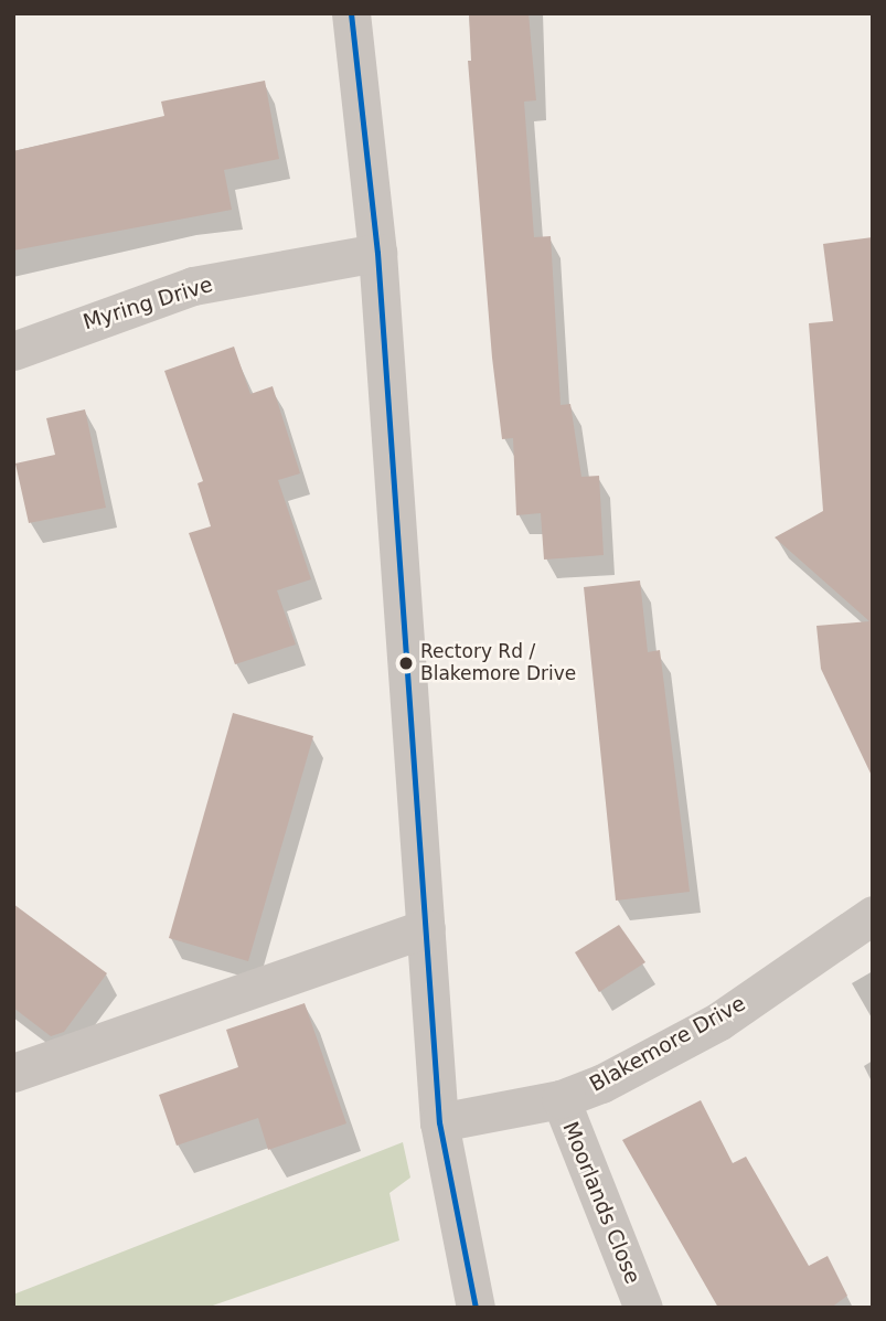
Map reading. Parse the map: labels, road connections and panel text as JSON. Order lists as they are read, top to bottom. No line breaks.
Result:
{"streets":{"street":["Myring Drive","Blakemore Drive","Moorlands Close"]},"crossings":[["Blakemore Drive","Moorlands Close"]],"places":["Rectory Rd / Blakemore Drive"]}
